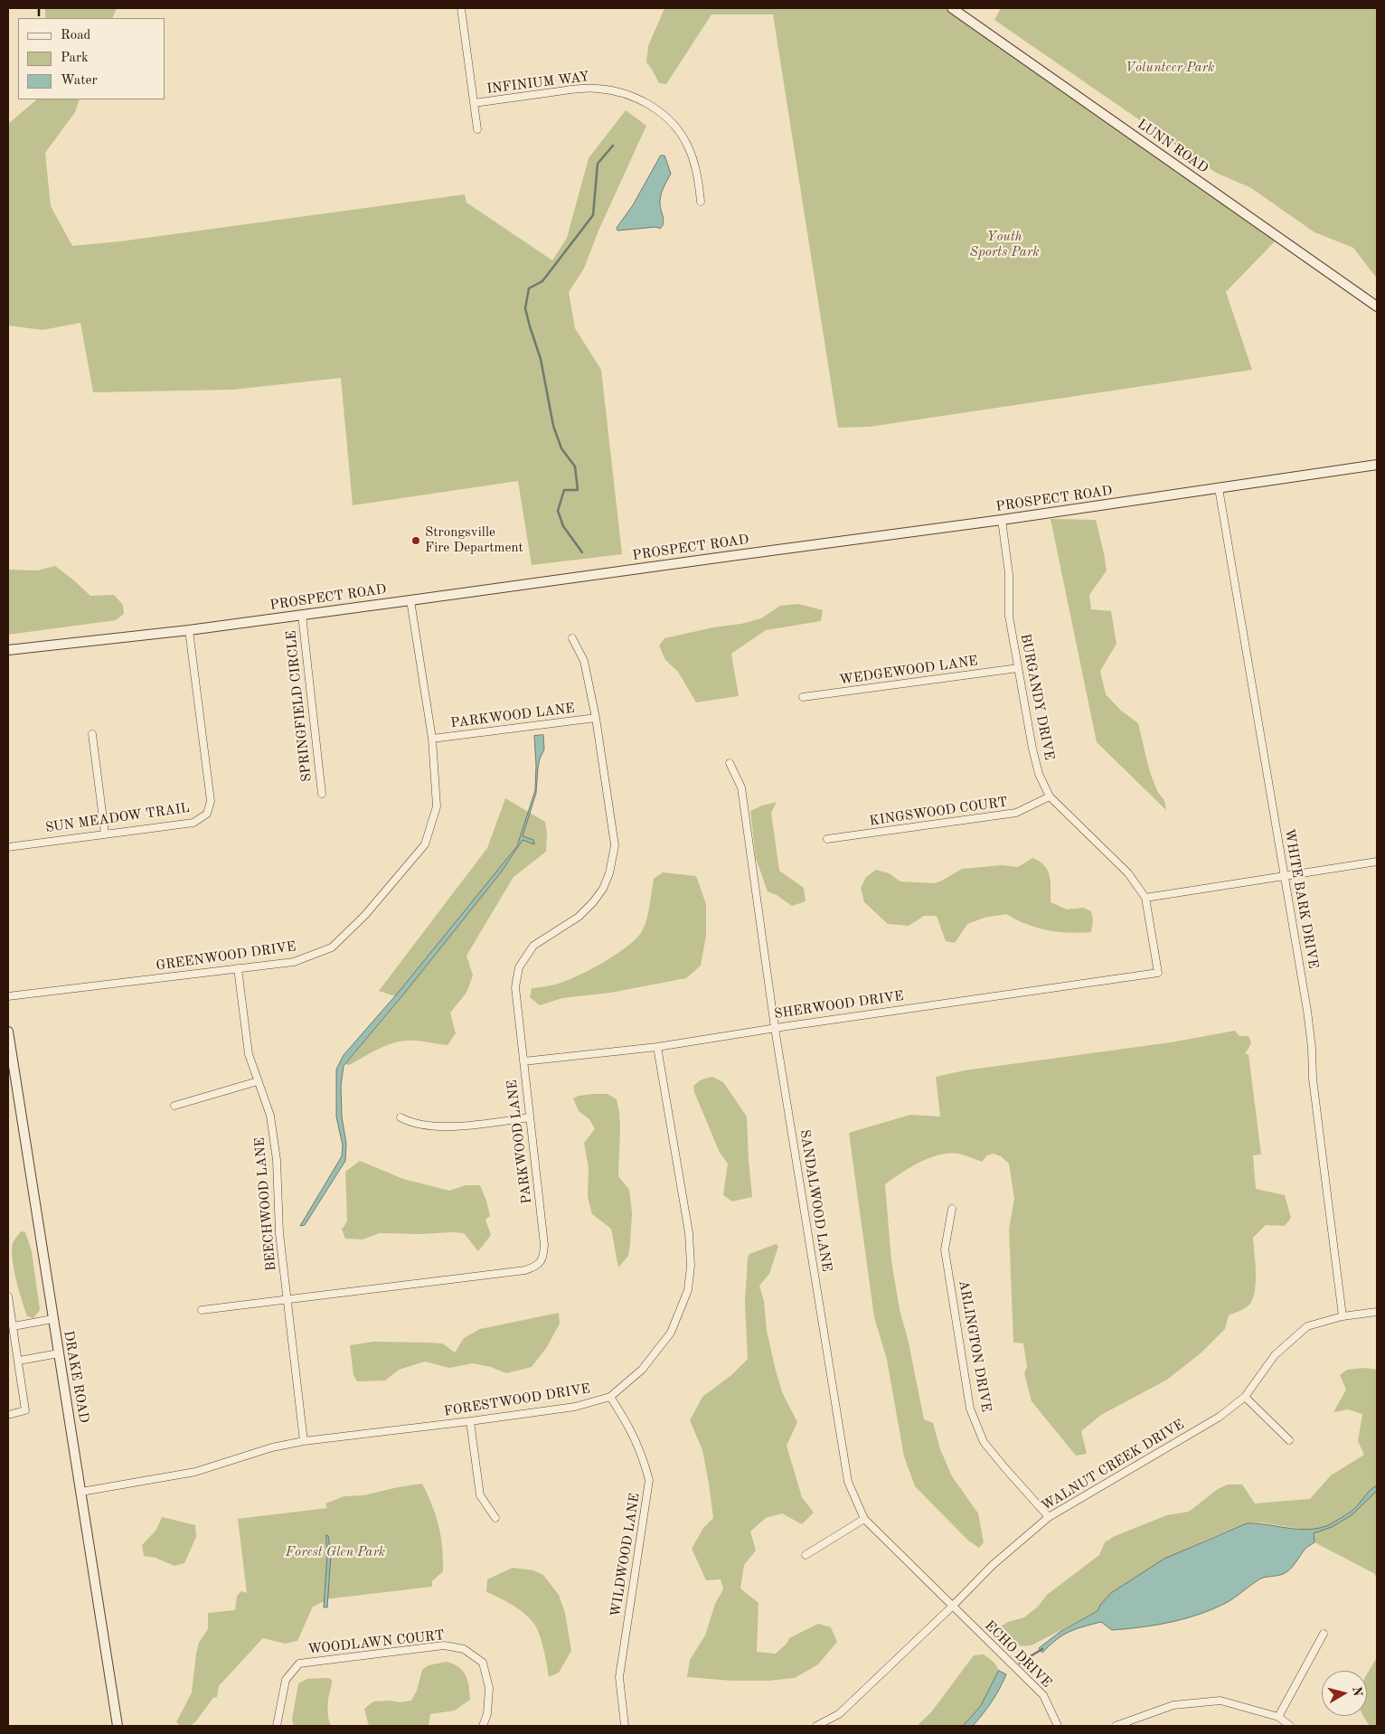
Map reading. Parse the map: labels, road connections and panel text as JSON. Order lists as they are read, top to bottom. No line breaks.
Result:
{"streets":{"street":["INFINIUM WAY","LUNN ROAD","PROSPECT ROAD","WEDGEWOOD LANE","BURGANDY DRIVE","SPRINGFIELD CIRCLE","PARKWOOD LANE","KINGSWOOD COURT","SUN MEADOW TRAIL","WHITE BARK DRIVE","GREENWOOD DRIVE","SHERWOOD DRIVE","SANDALWOOD LANE","BEECHWOOD LANE","ARLINGTON DRIVE","DRAKE ROAD","FORESTWOOD DRIVE","WALNUT CREEK DRIVE","WILDWOOD LANE","WOODLAWN COURT","ECHO DRIVE"]},"crossings":[["PROSPECT ROAD","BURGANDY DRIVE"],["PROSPECT ROAD","SPRINGFIELD CIRCLE"],["PROSPECT ROAD","SUN MEADOW TRAIL"],["PROSPECT ROAD","WHITE BARK DRIVE"],["PROSPECT ROAD","GREENWOOD DRIVE"],["WEDGEWOOD LANE","BURGANDY DRIVE"],["BURGANDY DRIVE","KINGSWOOD COURT"],["BURGANDY DRIVE","SHERWOOD DRIVE"],["PARKWOOD LANE","GREENWOOD DRIVE"],["PARKWOOD LANE","SHERWOOD DRIVE"],["PARKWOOD LANE","BEECHWOOD LANE"],["WHITE BARK DRIVE","WALNUT CREEK DRIVE"],["GREENWOOD DRIVE","BEECHWOOD LANE"],["SHERWOOD DRIVE","SANDALWOOD LANE"],["SHERWOOD DRIVE","FORESTWOOD DRIVE"],["SANDALWOOD LANE","WALNUT CREEK DRIVE"],["SANDALWOOD LANE","ECHO DRIVE"],["BEECHWOOD LANE","FORESTWOOD DRIVE"],["ARLINGTON DRIVE","WALNUT CREEK DRIVE"],["DRAKE ROAD","FORESTWOOD DRIVE"],["FORESTWOOD DRIVE","WILDWOOD LANE"],["WALNUT CREEK DRIVE","ECHO DRIVE"]],"parks":["Volunteer Park","Youth Sports Park","Forest Glen Park"],"places":["Strongsville Fire Department"],"legend":["Road","Park","Water"],"north":"right"}
